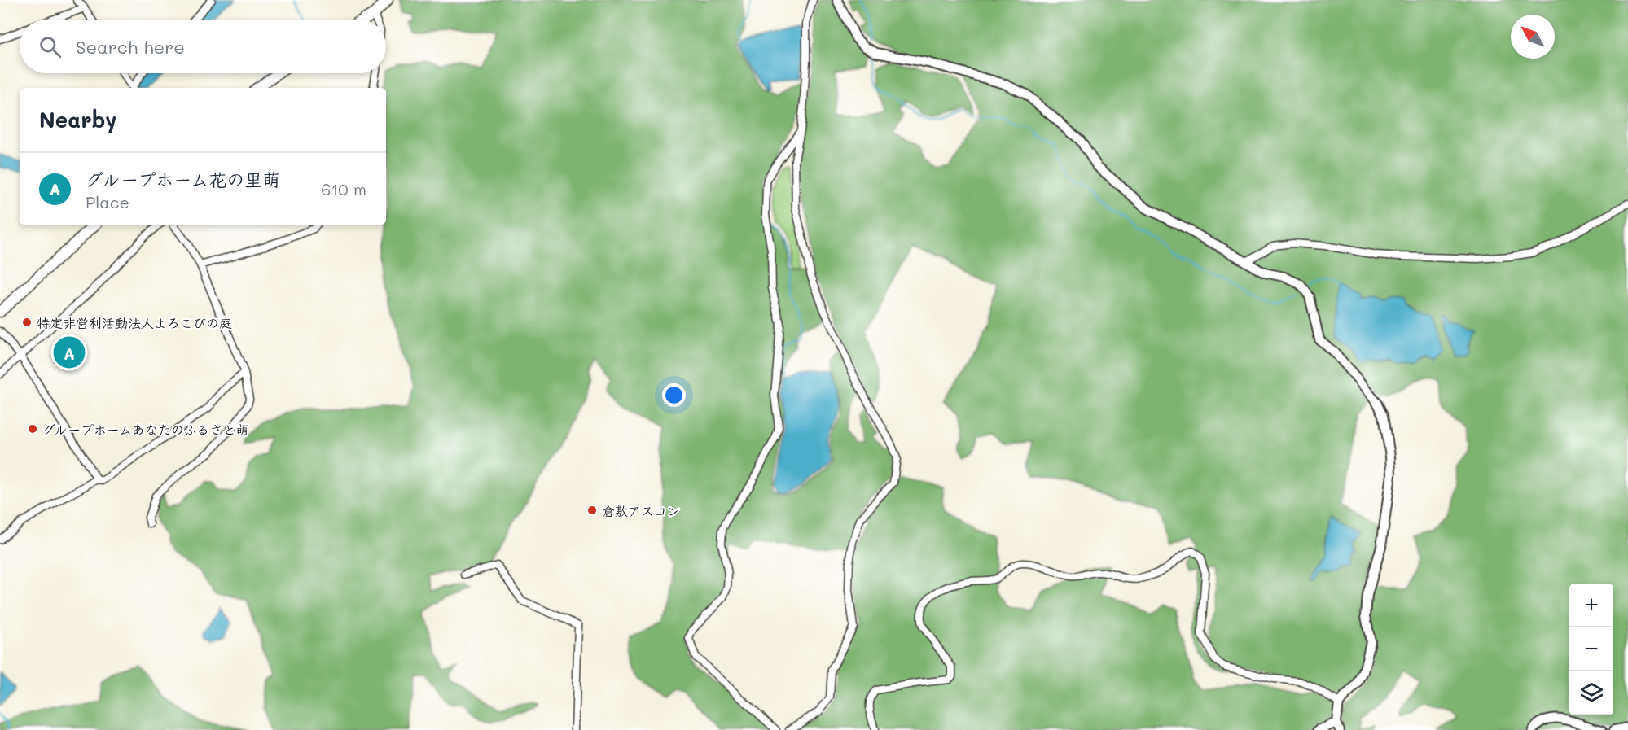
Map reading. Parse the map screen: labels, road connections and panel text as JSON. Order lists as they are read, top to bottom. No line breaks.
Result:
{"places":["特定非営利活動法人よろこびの庭","グループホームあなたのふるさと萌","倉敷アスコン"],"north":"top left","page":{"search":"Search here","heading":"Nearby","list":[{"mark":"A","name":"グループホーム花の里萌","note":"Place","value":"610 m"}],"pins":"A","map_buttons":["+","−"]}}
